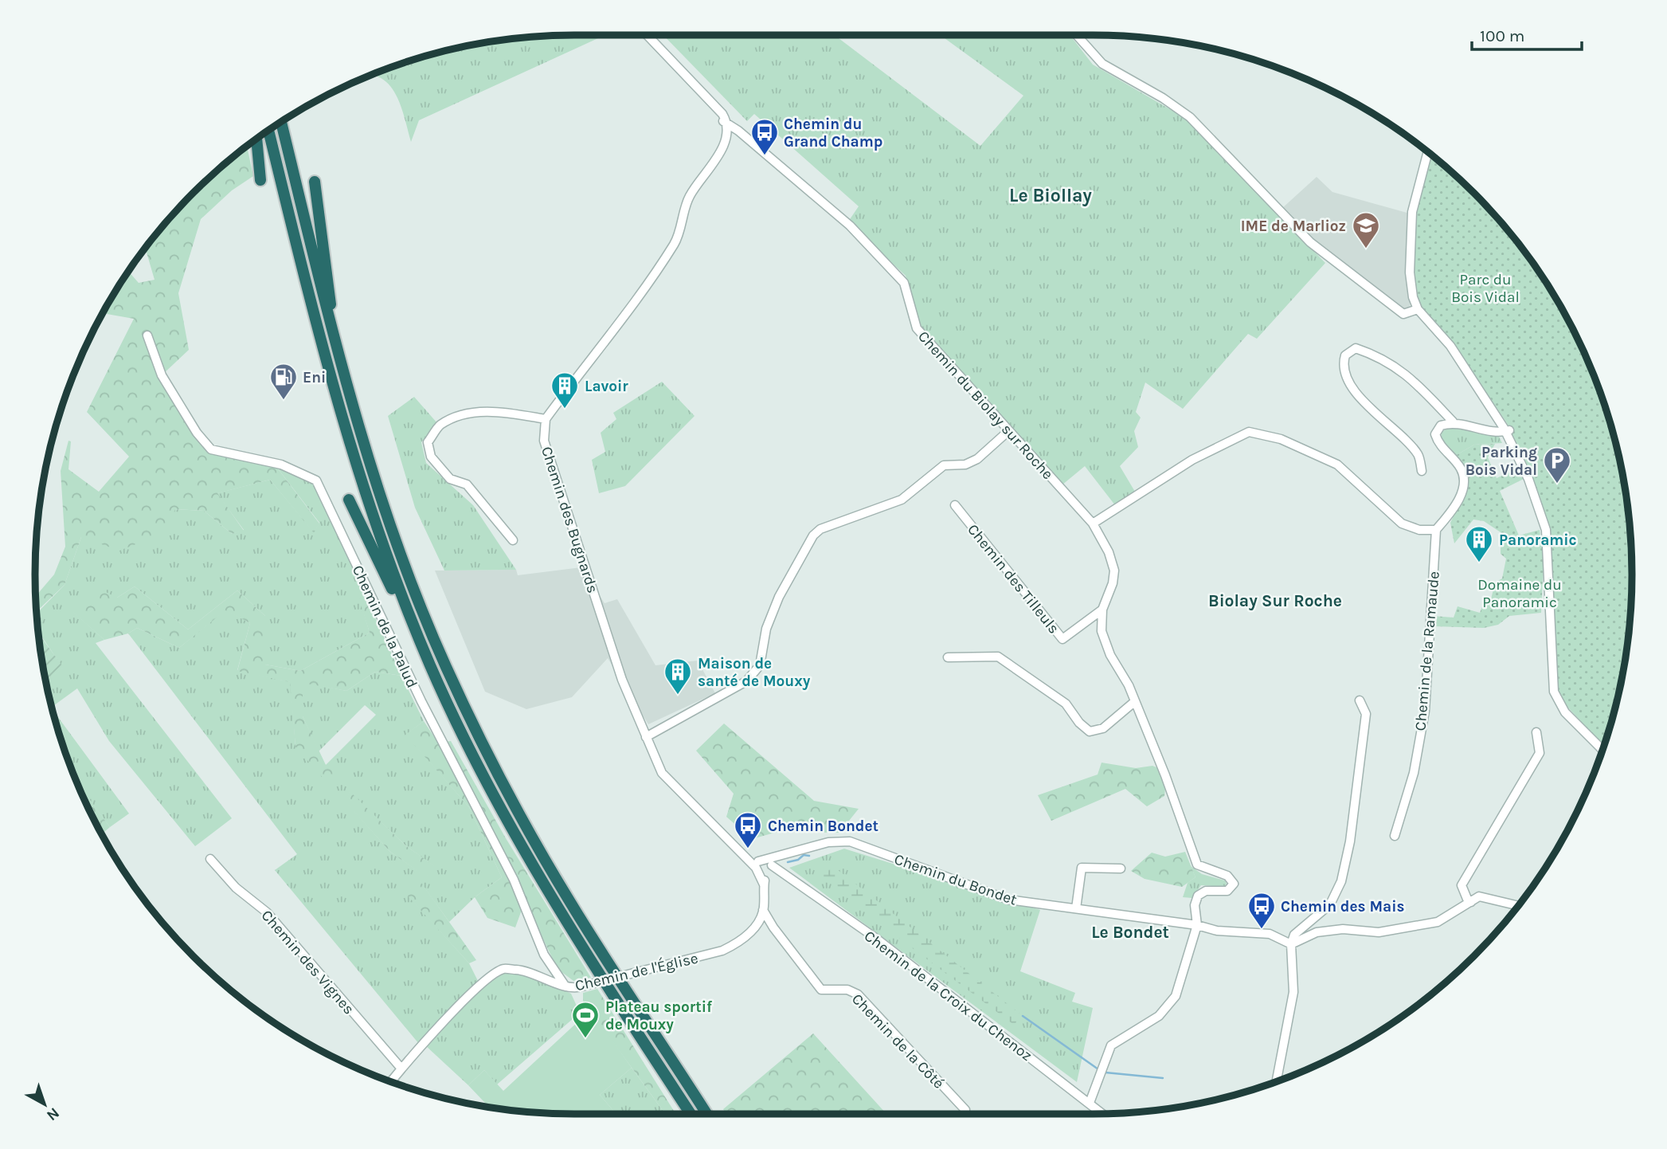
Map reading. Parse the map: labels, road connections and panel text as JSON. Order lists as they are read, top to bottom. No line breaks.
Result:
{"streets":{"street":["Chemin du Biolay sur Roche","Chemin des Bugnards","Chemin des Tilleuls","Chemin de la Palud","Chemin de la Ramaude","Chemin du Bondet","Chemin des Vignes","Chemin de l'Église","Chemin de la Croix du Chenoz","Chemin de la Côté"]},"crossings":[["Chemin du Biolay sur Roche","Chemin des Tilleuls"],["Chemin des Bugnards","Chemin du Bondet"],["Chemin des Bugnards","Chemin de l'Église"],["Chemin des Bugnards","Chemin de la Croix du Chenoz"],["Chemin de la Palud","Chemin de l'Église"],["Chemin du Bondet","Chemin de l'Église"],["Chemin du Bondet","Chemin de la Croix du Chenoz"],["Chemin des Vignes","Chemin de l'Église"],["Chemin de l'Église","Chemin de la Croix du Chenoz"],["Chemin de l'Église","Chemin de la Côté"]],"districts":["Le Biollay","Biolay Sur Roche","Le Bondet"],"parks":["Parc du Bois Vidal","Domaine du Panoramic"],"places":{"bus stop":["Chemin du Grand Champ","Chemin Bondet","Chemin des Mais"],"school or university":["IME de Marlioz"],"fuel station":["Eni"],"building":["Lavoir","Panoramic","Maison de santé de Mouxy"],"parking":["Parking Bois Vidal"],"sports":["Plateau sportif de Mouxy"]},"scale_bar":"100 m","north":"bottom right"}
